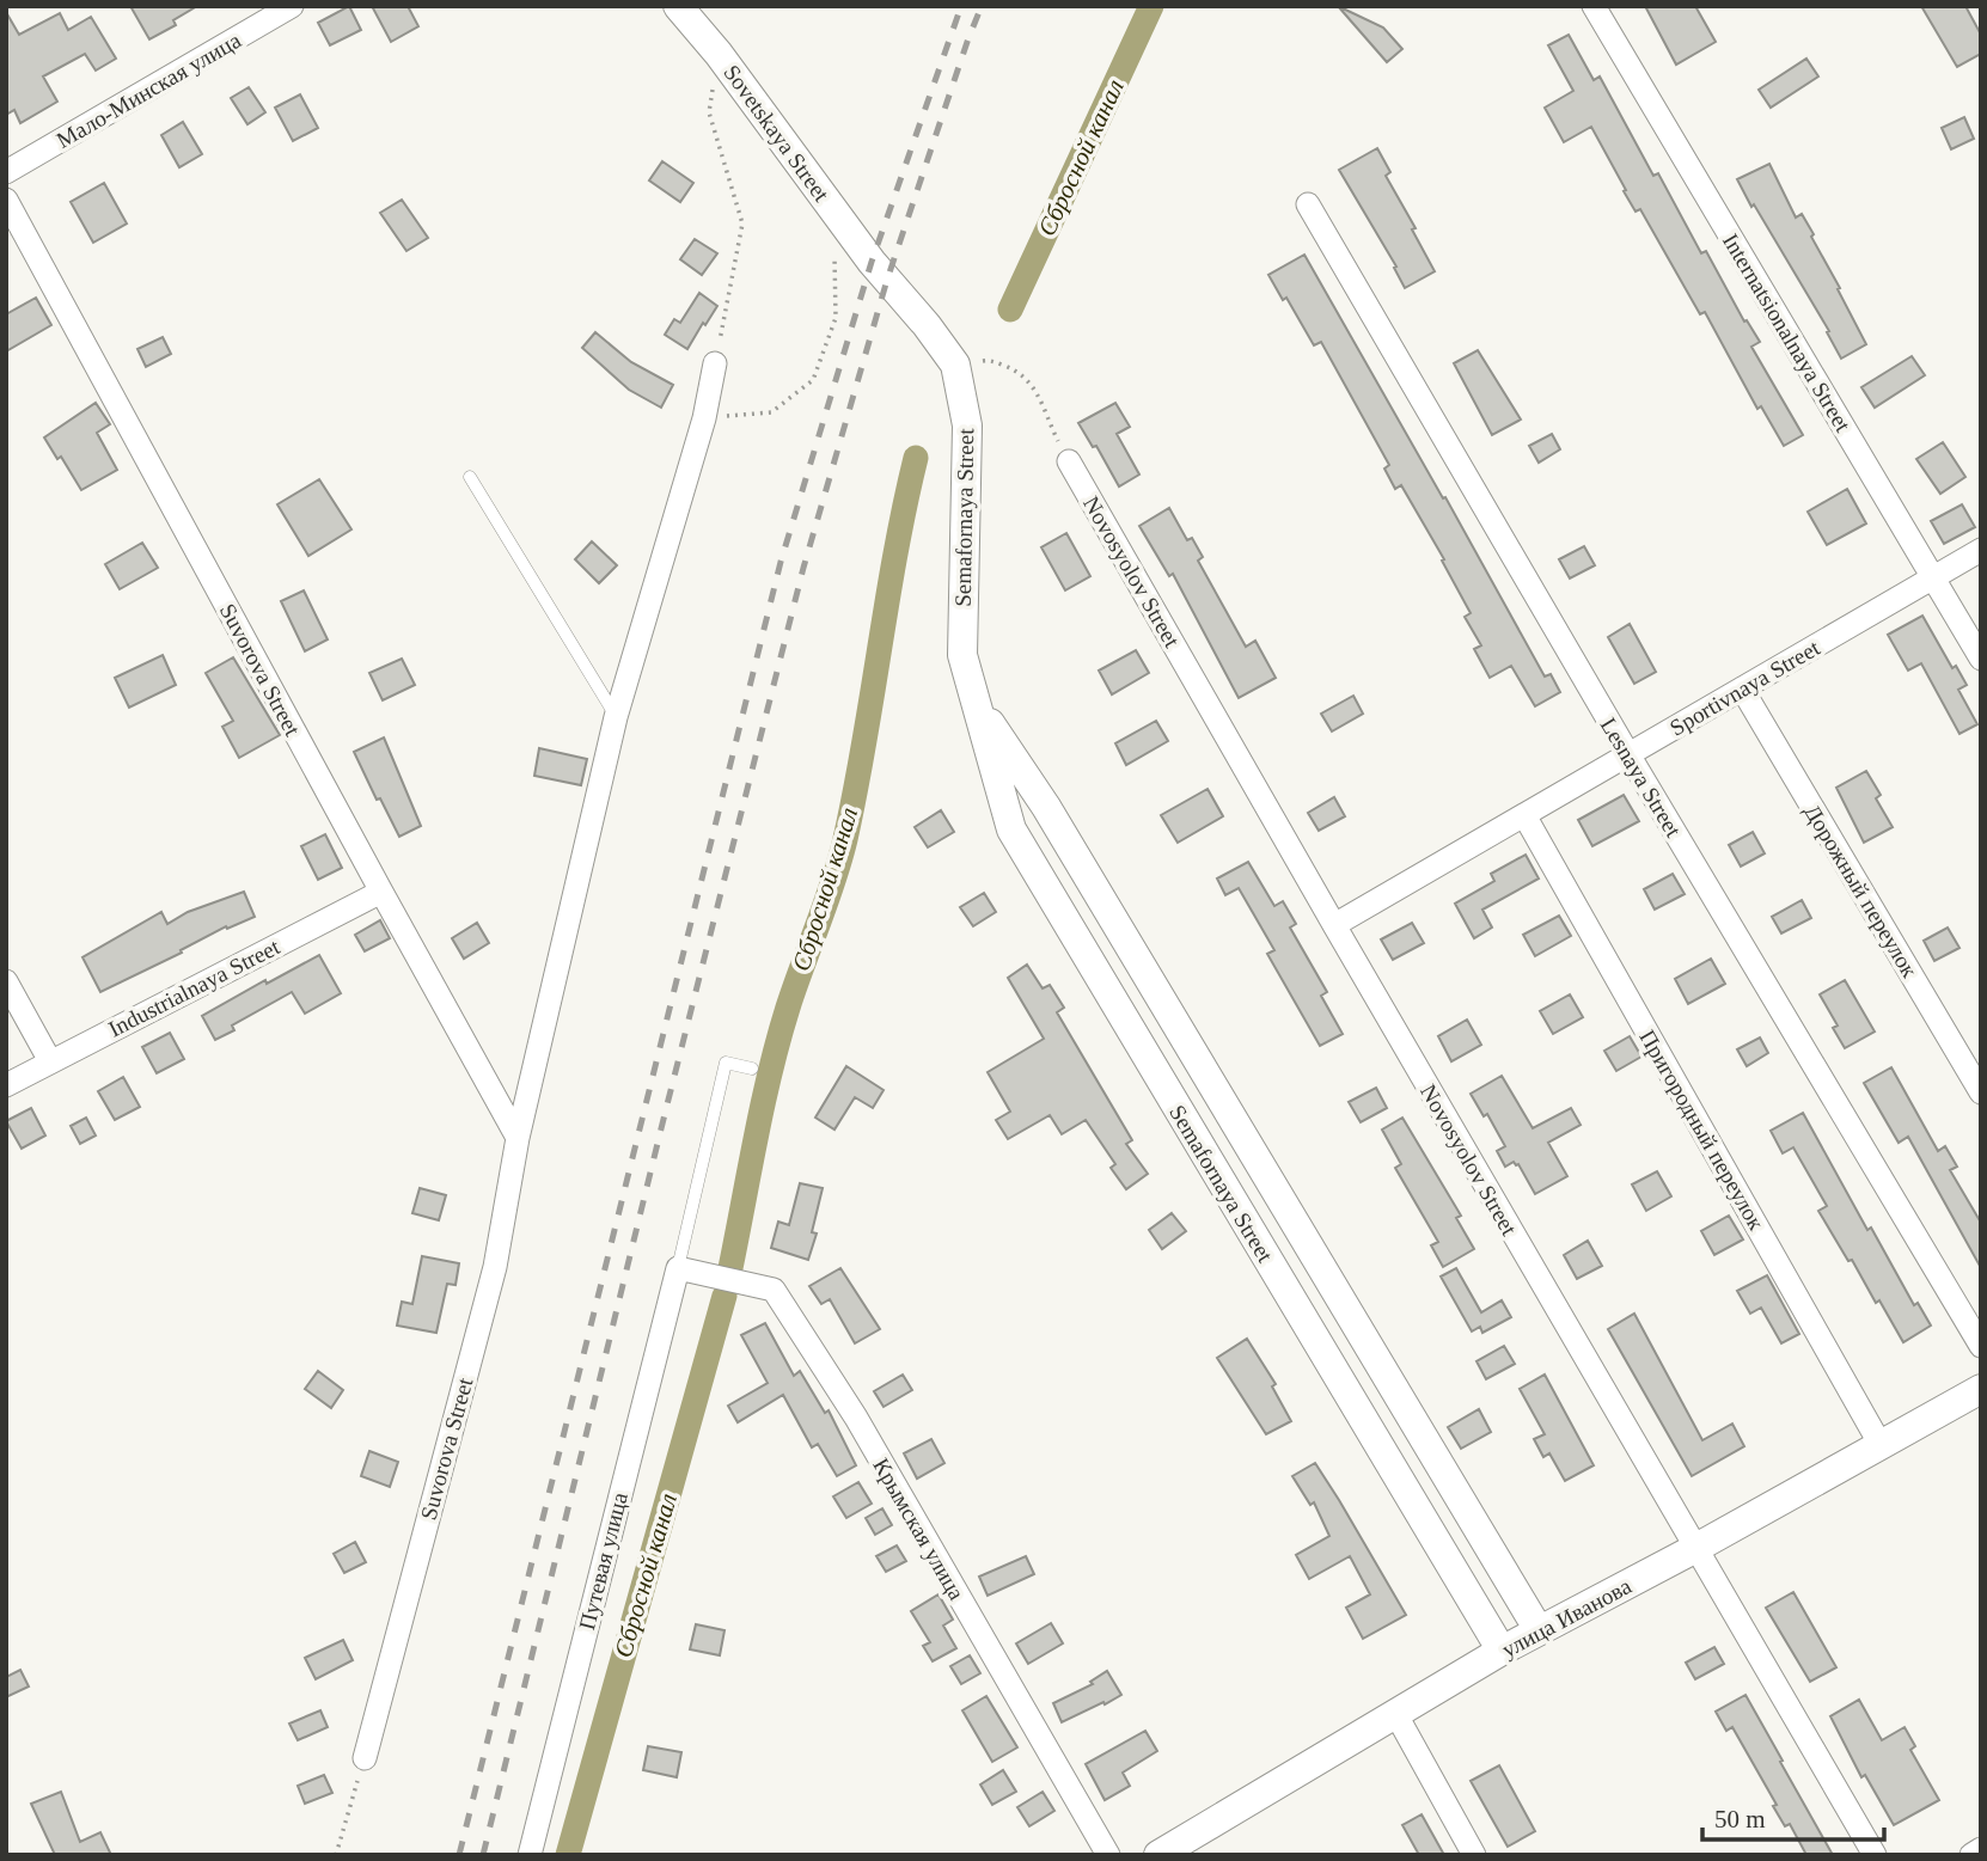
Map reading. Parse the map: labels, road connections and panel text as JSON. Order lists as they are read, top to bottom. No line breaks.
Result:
{"streets":{"street":["Мало-Минская улица","Sovetskaya Street","Internatsionalnaya Street","Semafornaya Street","Novosyolov Street","Suvorova Street","Sportivnaya Street","Lesnaya Street","Дорожный переулок","Industrialnaya Street","Пригородный переулок","Крымская улица","Путевая улица","улица Иванова"]},"crossings":[["Sovetskaya Street","Semafornaya Street"],["Internatsionalnaya Street","Sportivnaya Street"],["Semafornaya Street","улица Иванова"],["Novosyolov Street","Sportivnaya Street"],["Novosyolov Street","улица Иванова"],["Suvorova Street","Industrialnaya Street"],["Sportivnaya Street","Lesnaya Street"],["Sportivnaya Street","Дорожный переулок"],["Sportivnaya Street","Пригородный переулок"],["Пригородный переулок","улица Иванова"],["Крымская улица","Путевая улица"]],"water":["Сбросной канал"],"scale_bar":"50 m"}
